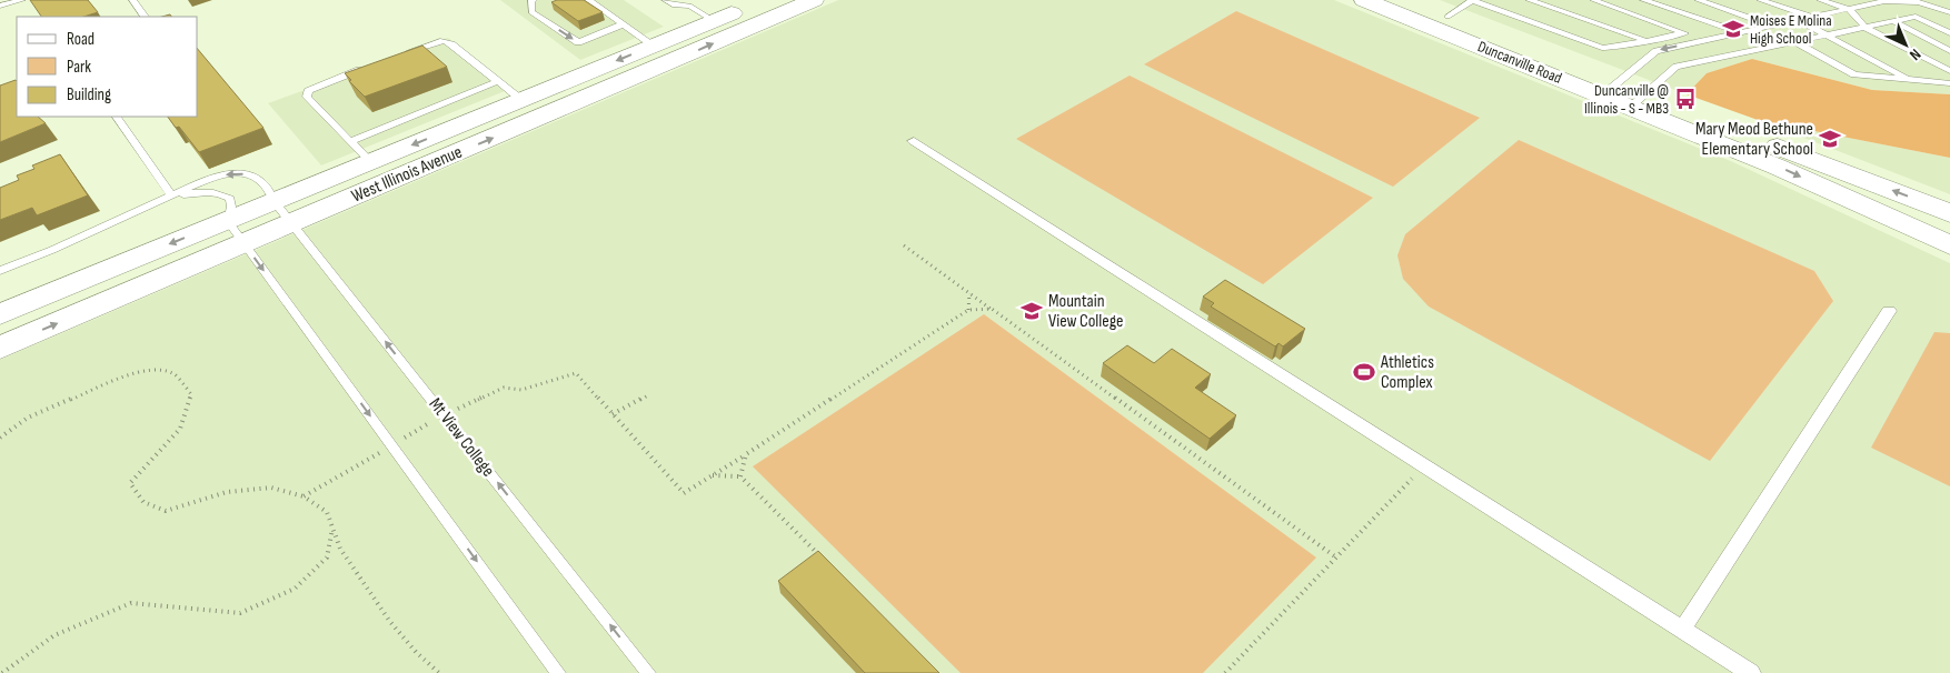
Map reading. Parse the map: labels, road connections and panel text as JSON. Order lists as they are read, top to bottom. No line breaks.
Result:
{"streets":{"main road":["Duncanville Road","West Illinois Avenue"],"lane":["Mt View College"]},"crossings":[["West Illinois Avenue","Mt View College"]],"places":{"school or university":["Moises E Molina High School","Mary Meod Bethune Elementary School","Mountain View College"],"bus stop":["Duncanville @ Illinois - S - MB3"],"sports":["Athletics Complex"]},"legend":["Road","Park","Building"],"north":"bottom right"}
